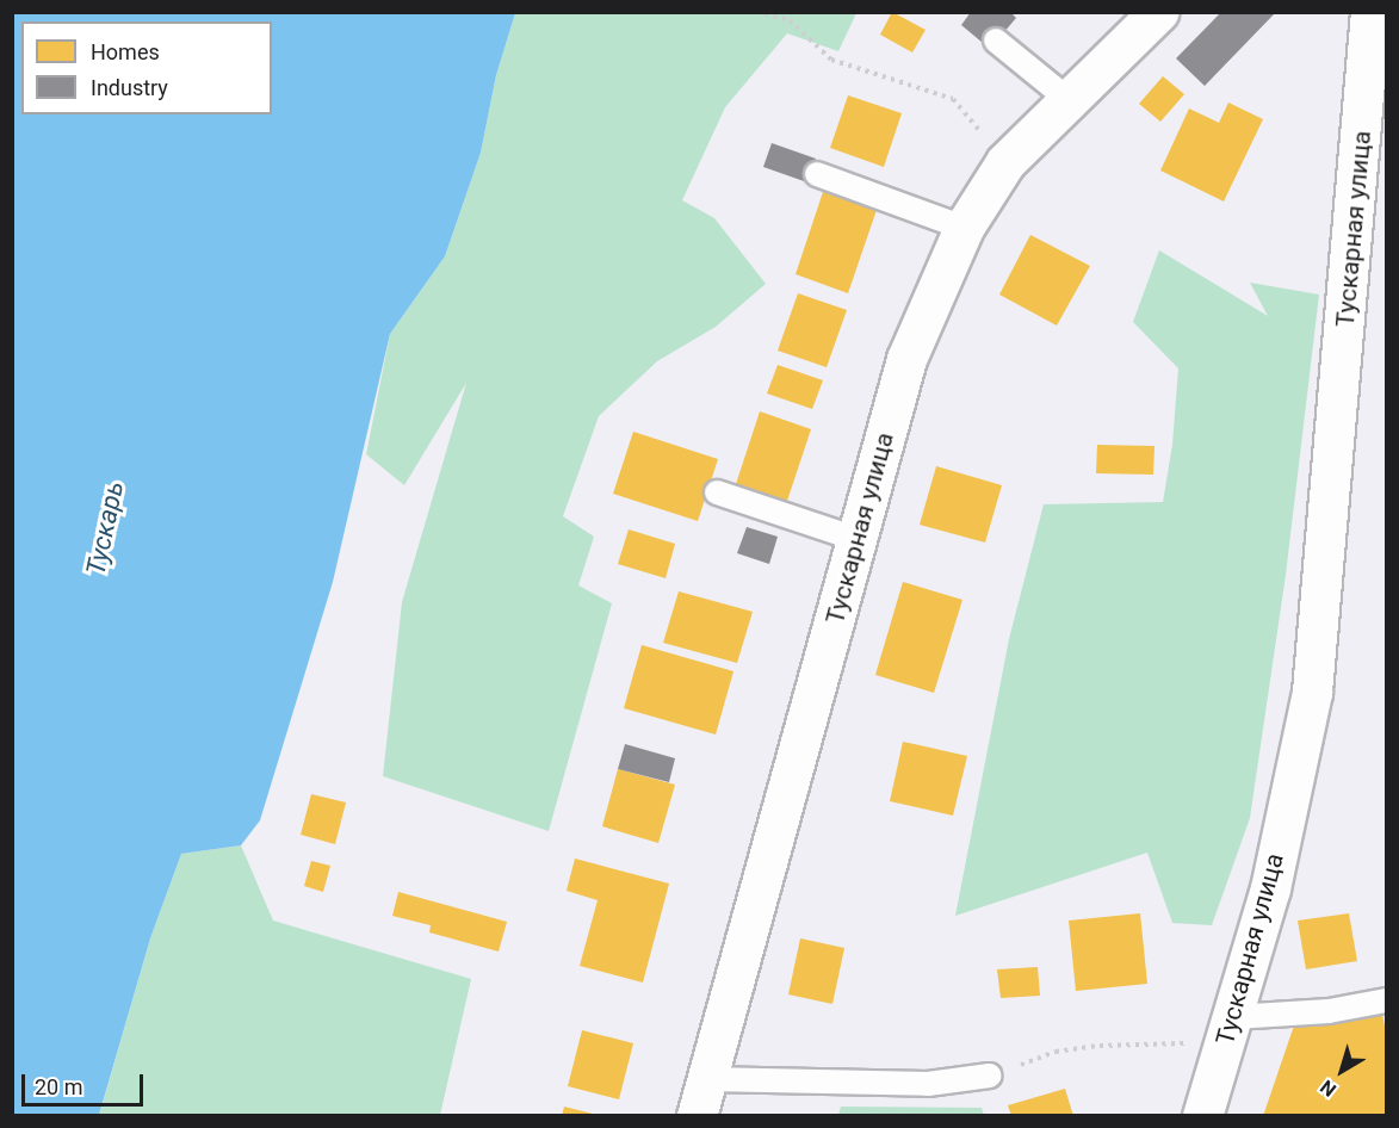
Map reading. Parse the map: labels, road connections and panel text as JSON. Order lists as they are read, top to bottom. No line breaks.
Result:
{"streets":{"street":["Тускарная улица"]},"water":["Тускарь"],"legend":["Homes","Industry"],"scale_bar":"20 m","north":"bottom left"}
